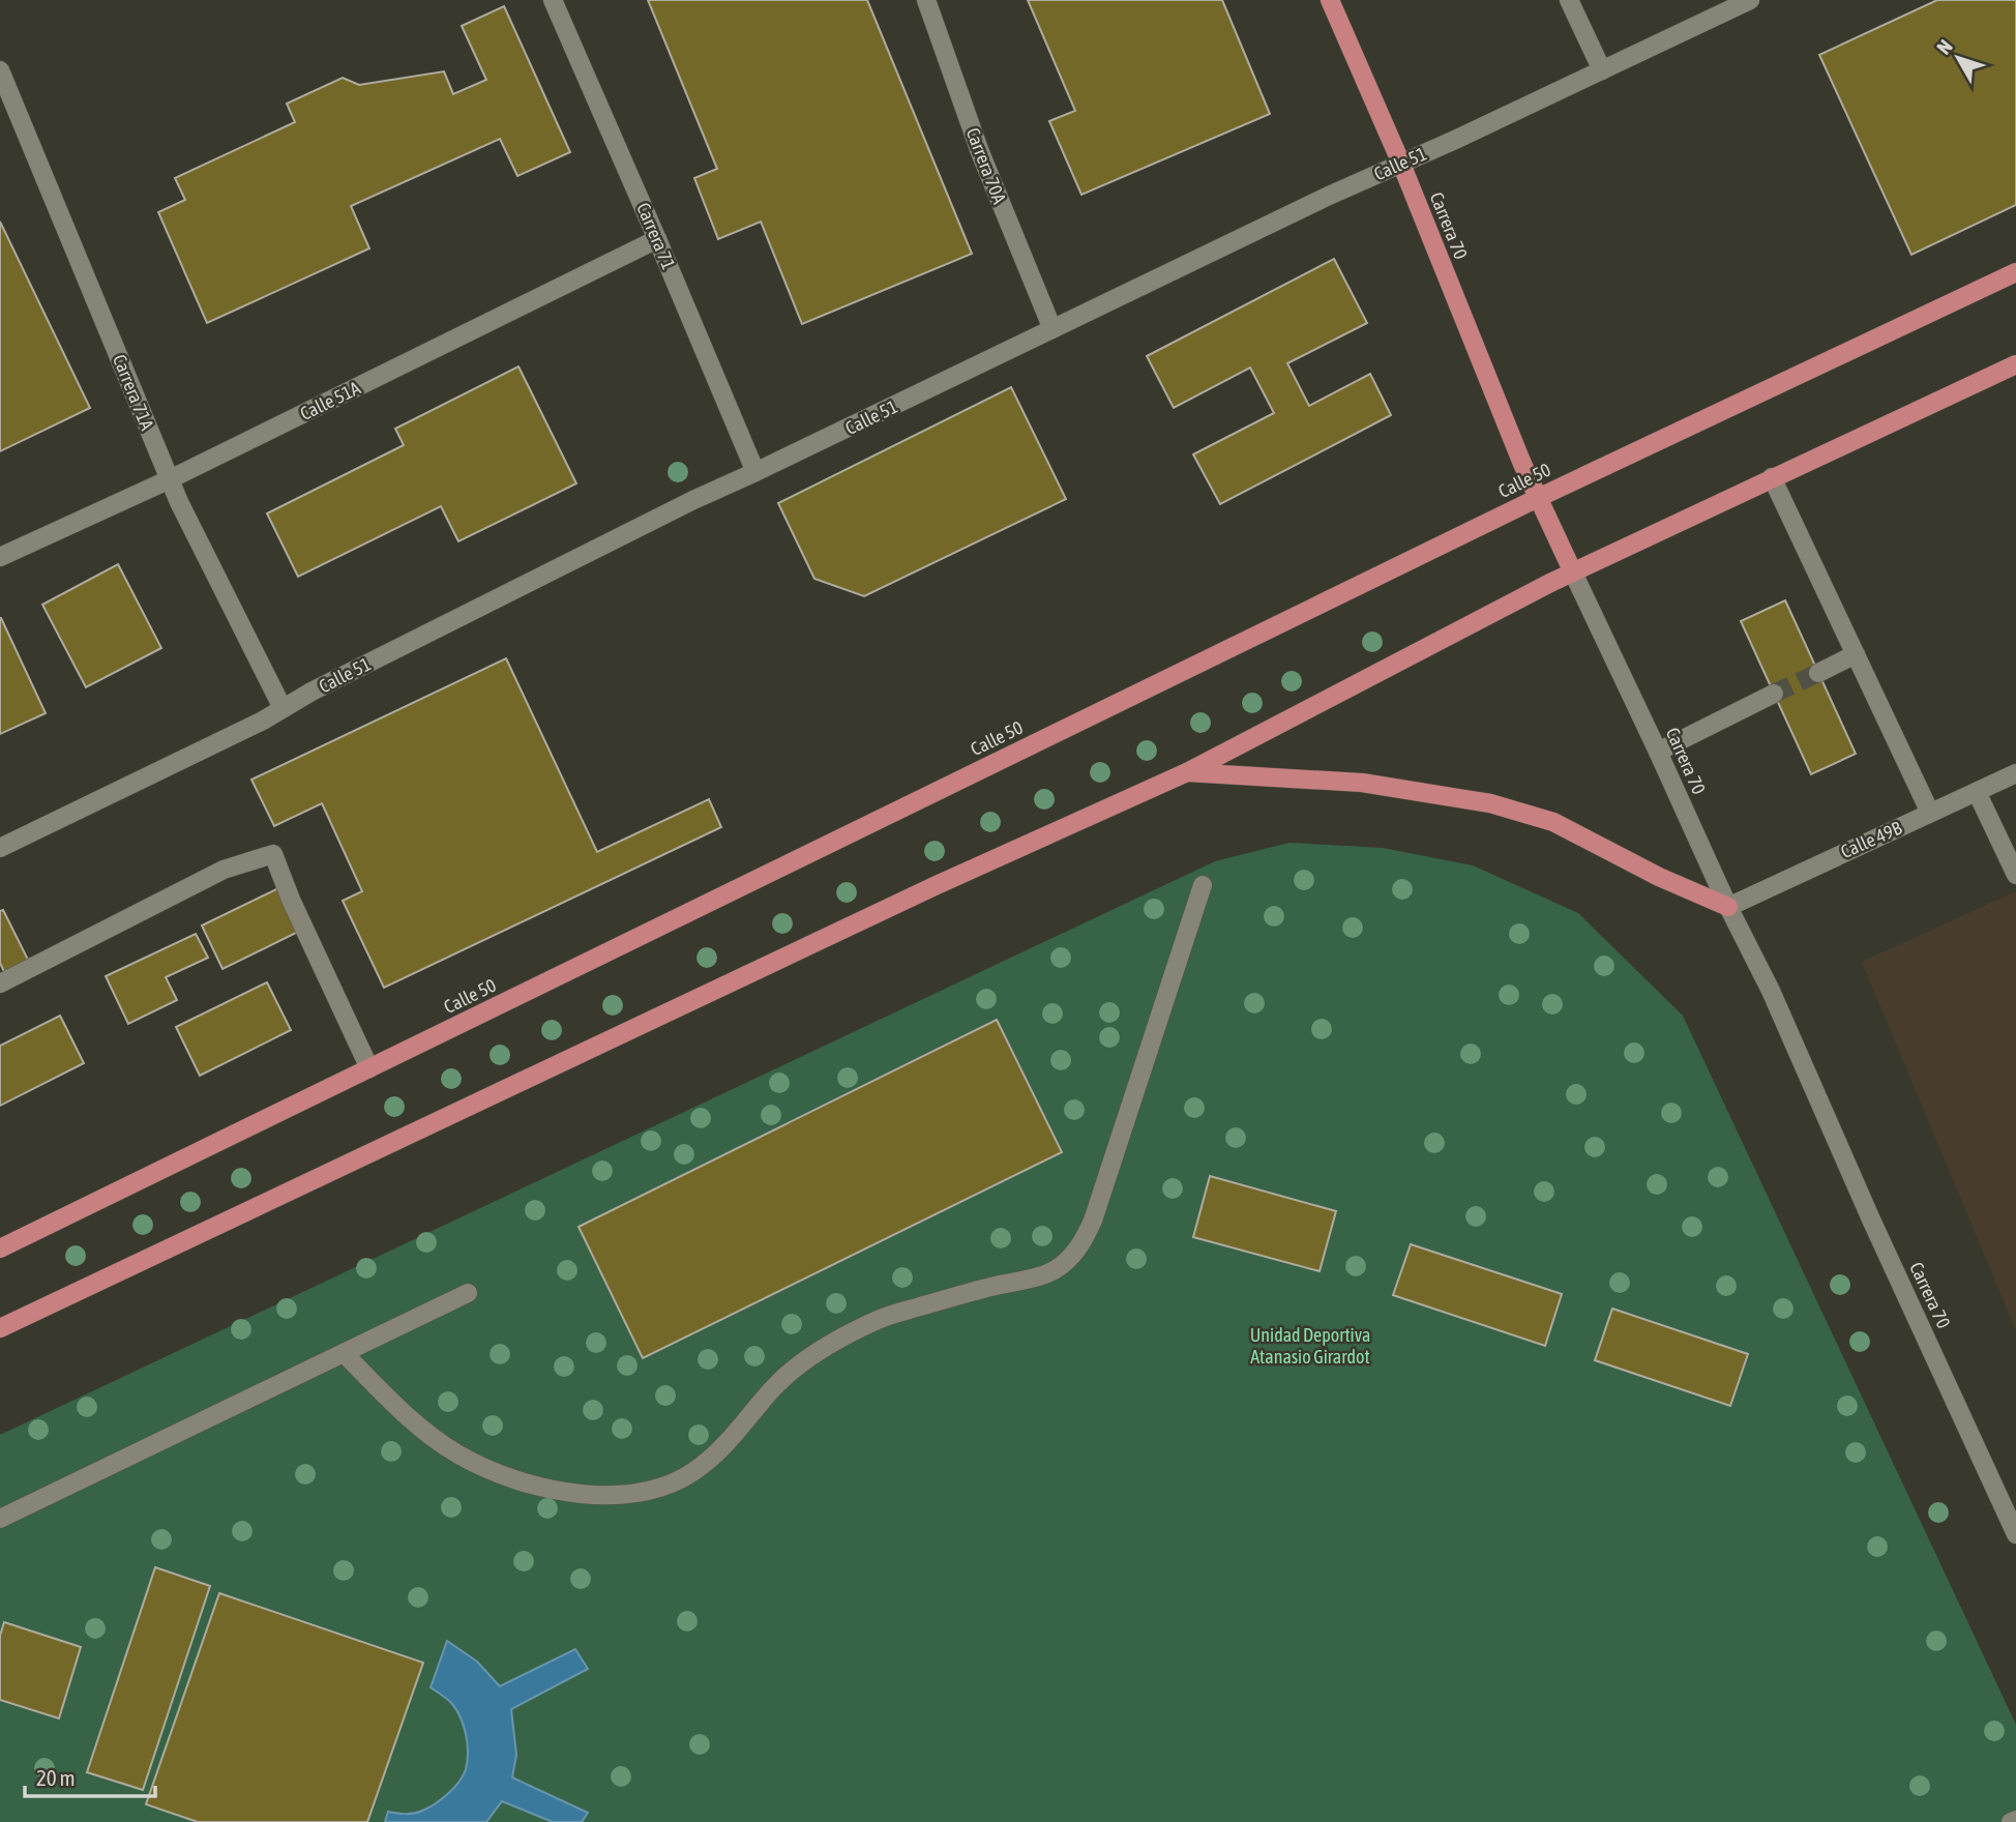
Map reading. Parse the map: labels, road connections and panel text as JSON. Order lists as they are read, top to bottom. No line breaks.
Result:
{"streets":{"main road":["Carrera 70","Calle 50"],"street":["Calle 51","Carrera 70A","Carrera 71","Carrera 71A","Calle 51A","Calle 49B"]},"crossings":[["Calle 51","Carrera 70A"],["Calle 51","Carrera 70"],["Calle 51","Carrera 71"],["Calle 51","Carrera 71A"],["Carrera 70","Calle 50"],["Carrera 70","Calle 49B"],["Carrera 71","Calle 51A"],["Carrera 71A","Calle 51A"]],"parks":["Unidad Deportiva Atanasio Girardot"],"scale_bar":"20 m","north":"top left"}
